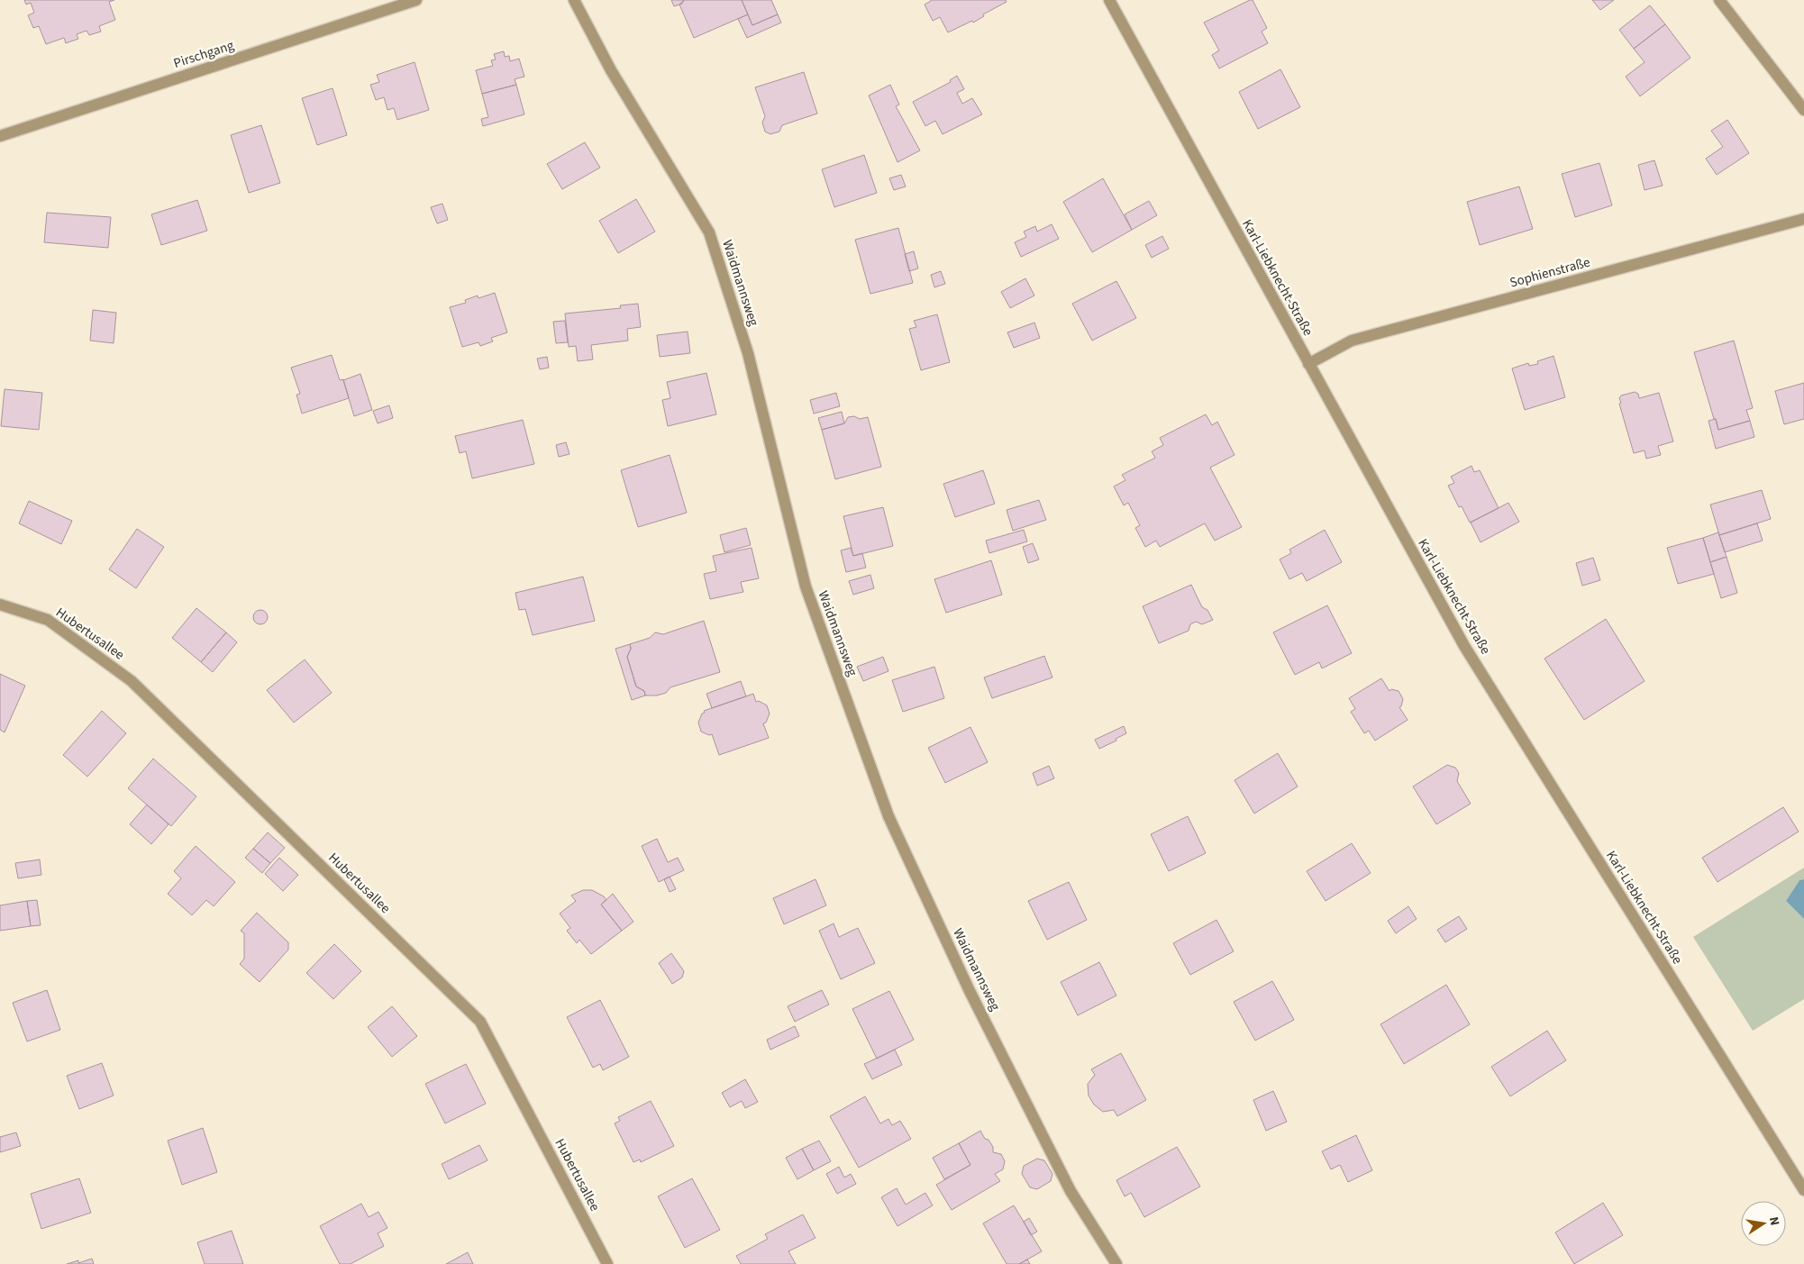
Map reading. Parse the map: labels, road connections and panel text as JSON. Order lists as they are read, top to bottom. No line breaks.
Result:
{"streets":{"street":["Pirschgang","Sophienstraße","Karl-Liebknecht-Straße","Waidmannsweg","Hubertusallee"]},"crossings":[["Sophienstraße","Karl-Liebknecht-Straße"]],"north":"right"}
